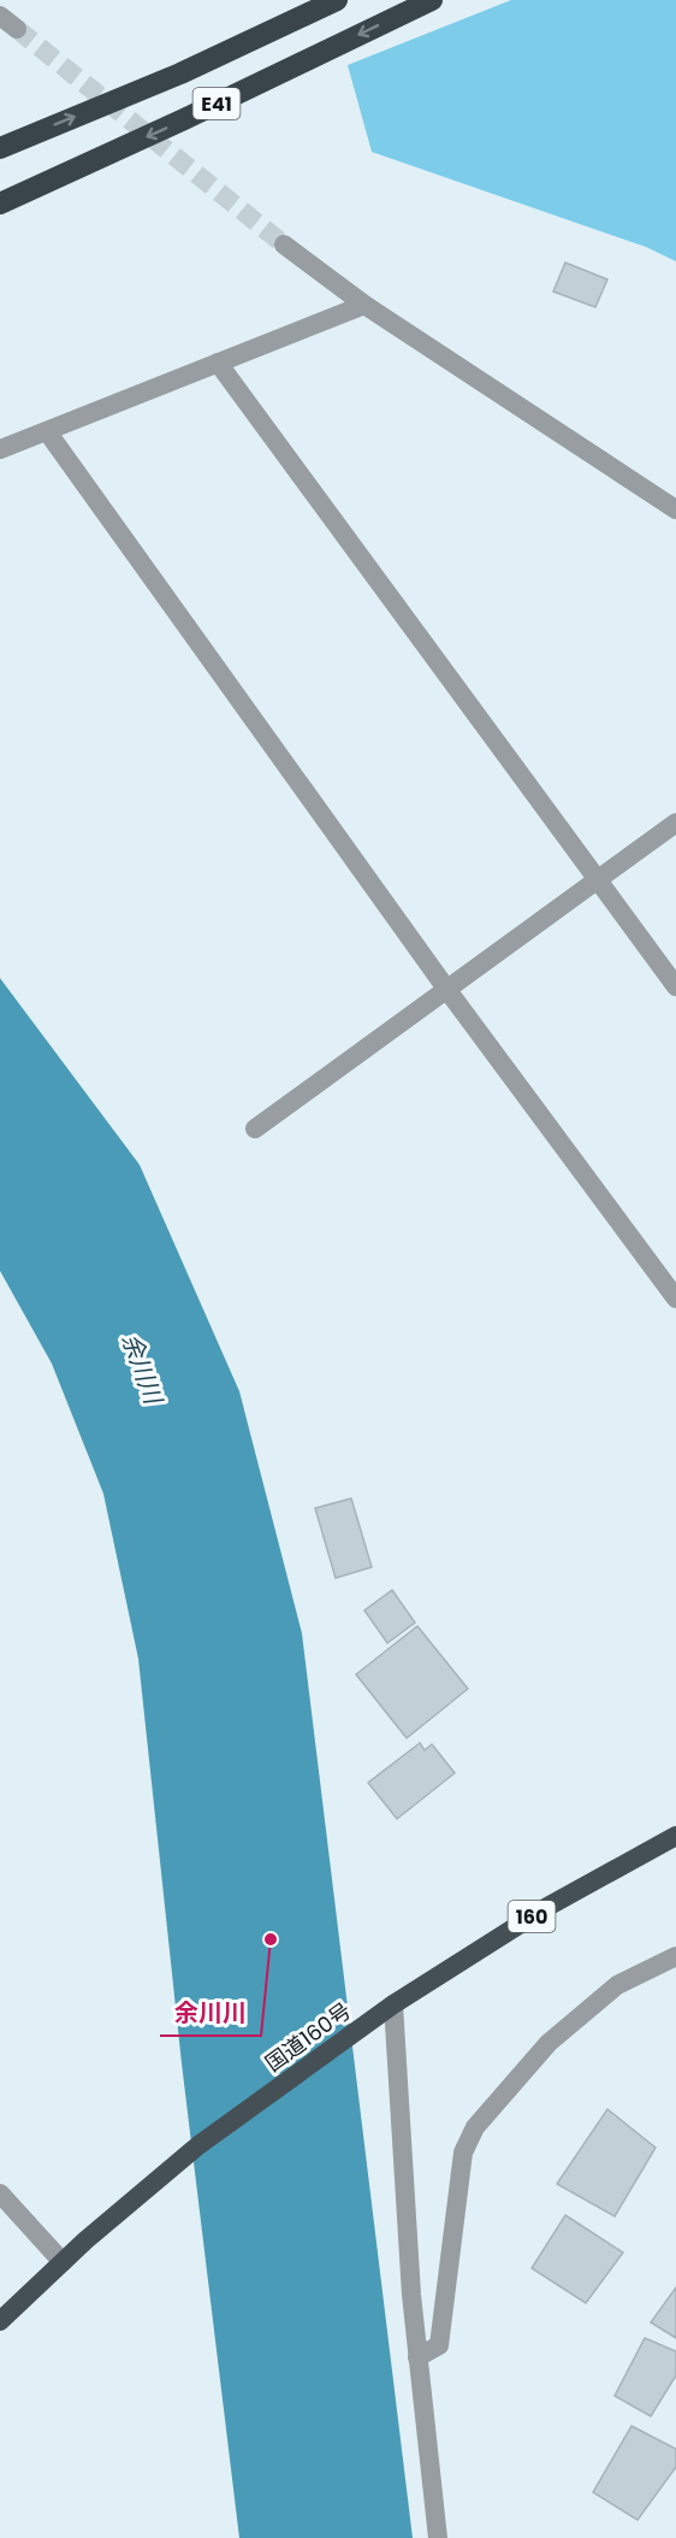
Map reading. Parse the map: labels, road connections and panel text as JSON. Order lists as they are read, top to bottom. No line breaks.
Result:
{"streets":{"highway":["E41","160","国道160号"]},"water":["余川川"],"places":["余川川"]}
